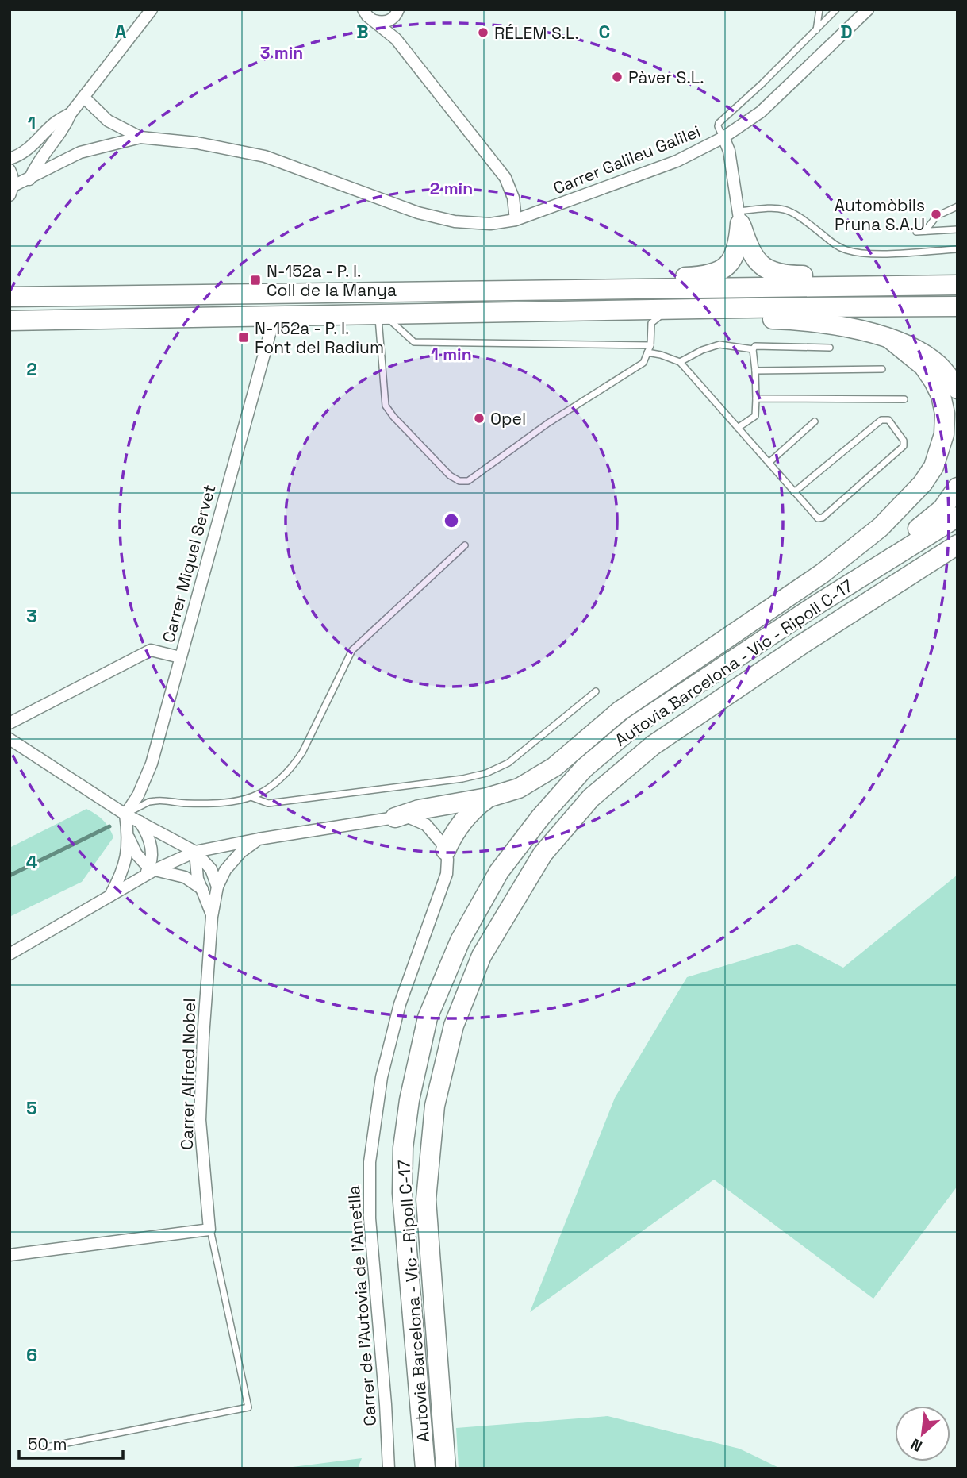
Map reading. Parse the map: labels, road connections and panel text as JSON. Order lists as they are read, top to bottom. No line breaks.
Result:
{"streets":{"highway":["Autovia Barcelona - Vic - Ripoll C-17"],"street":["Carrer Galileu Galilei","Carrer Miquel Servet","Carrer Alfred Nobel","Carrer de l'Autovia de l'Ametlla"]},"places":{"other":["RÉLEM S.L.","Pàver S.L.","Automòbils Pruna S.A.U","Opel"],"transit":["N-152a - P. I. Coll de la Manya","N-152a - P. I. Font del Radium"]},"scale_bar":"50 m","north":"bottom left","grid":{"columns":["A","B","C","D"],"rows":["1","2","3","4","5","6"]},"rings":["3 min","2 min","1 min"]}
